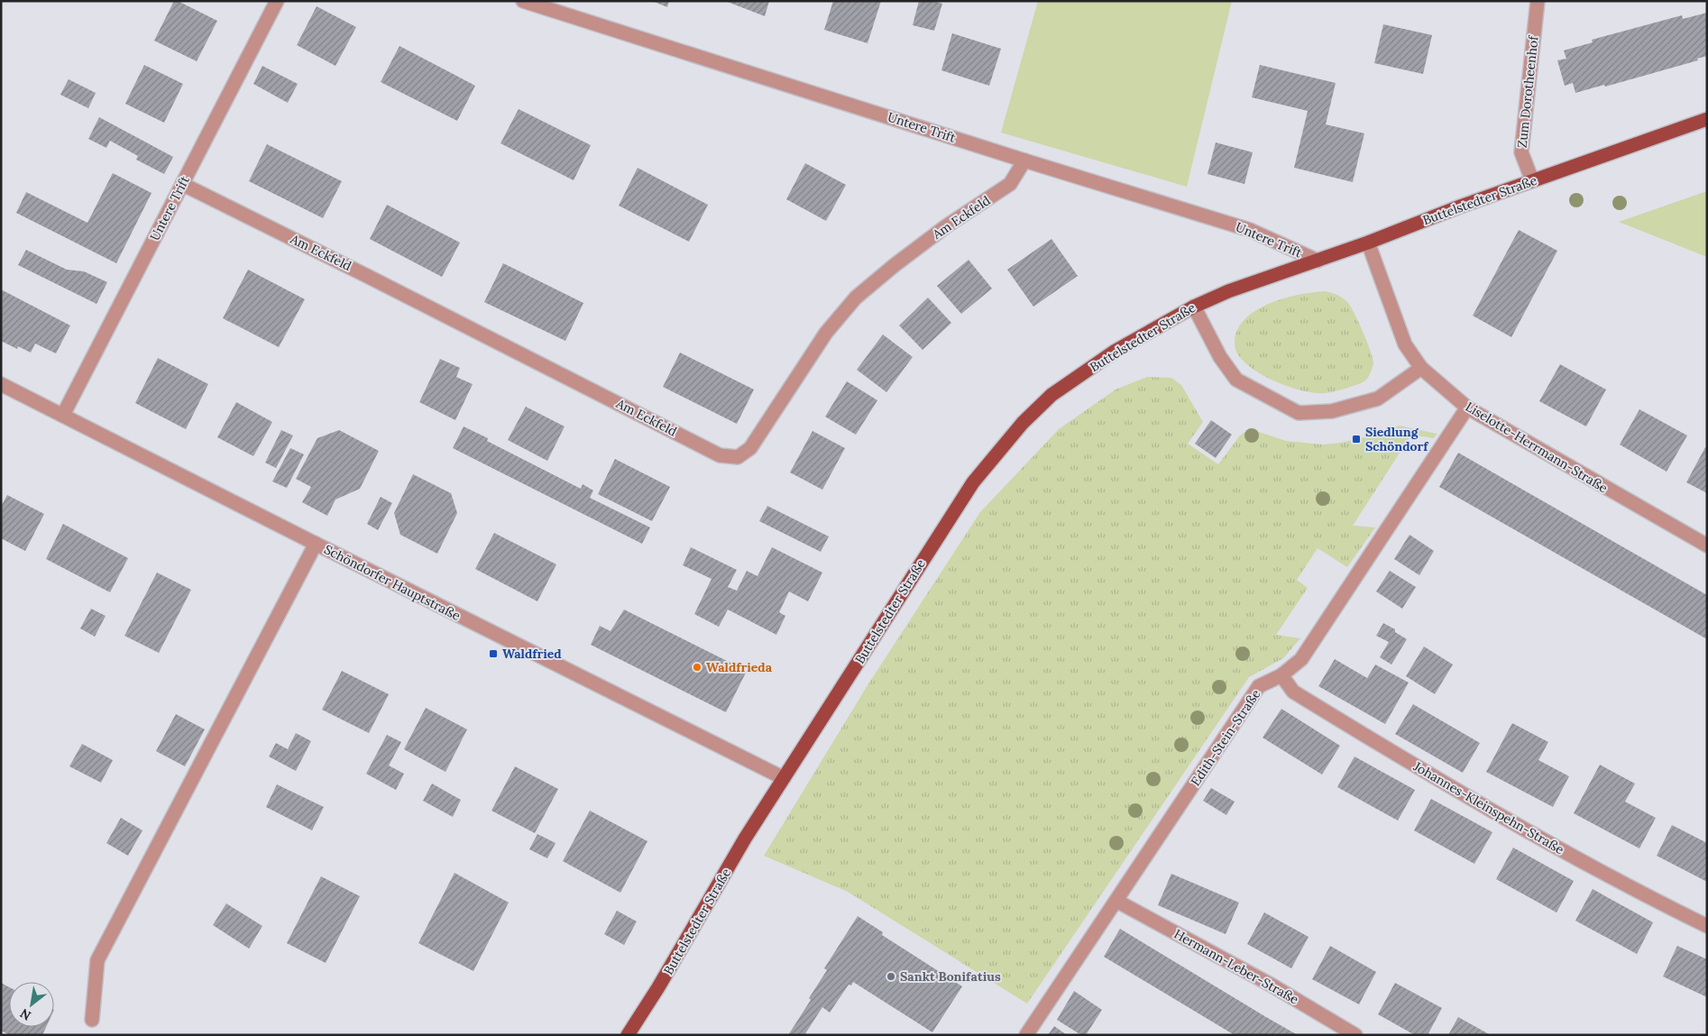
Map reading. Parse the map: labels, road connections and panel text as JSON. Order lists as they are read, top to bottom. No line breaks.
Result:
{"streets":{"main road":["Buttelstedter Straße"],"street":["Zum Dorotheenhof","Untere Trift","Am Eckfeld","Liselotte-Herrmann-Straße","Schöndorfer Hauptstraße","Edith-Stein-Straße","Johannes-Kleinspehn-Straße","Hermann-Leber-Straße"]},"crossings":[["Zum Dorotheenhof","Buttelstedter Straße"],["Untere Trift","Buttelstedter Straße"],["Untere Trift","Am Eckfeld"],["Untere Trift","Schöndorfer Hauptstraße"],["Buttelstedter Straße","Liselotte-Herrmann-Straße"],["Buttelstedter Straße","Schöndorfer Hauptstraße"],["Liselotte-Herrmann-Straße","Edith-Stein-Straße"],["Edith-Stein-Straße","Johannes-Kleinspehn-Straße"],["Edith-Stein-Straße","Hermann-Leber-Straße"]],"places":{"transit":["Siedlung Schöndorf","Waldfried"],"other":["Waldfrieda","Sankt Bonifatius"]},"north":"bottom left"}
